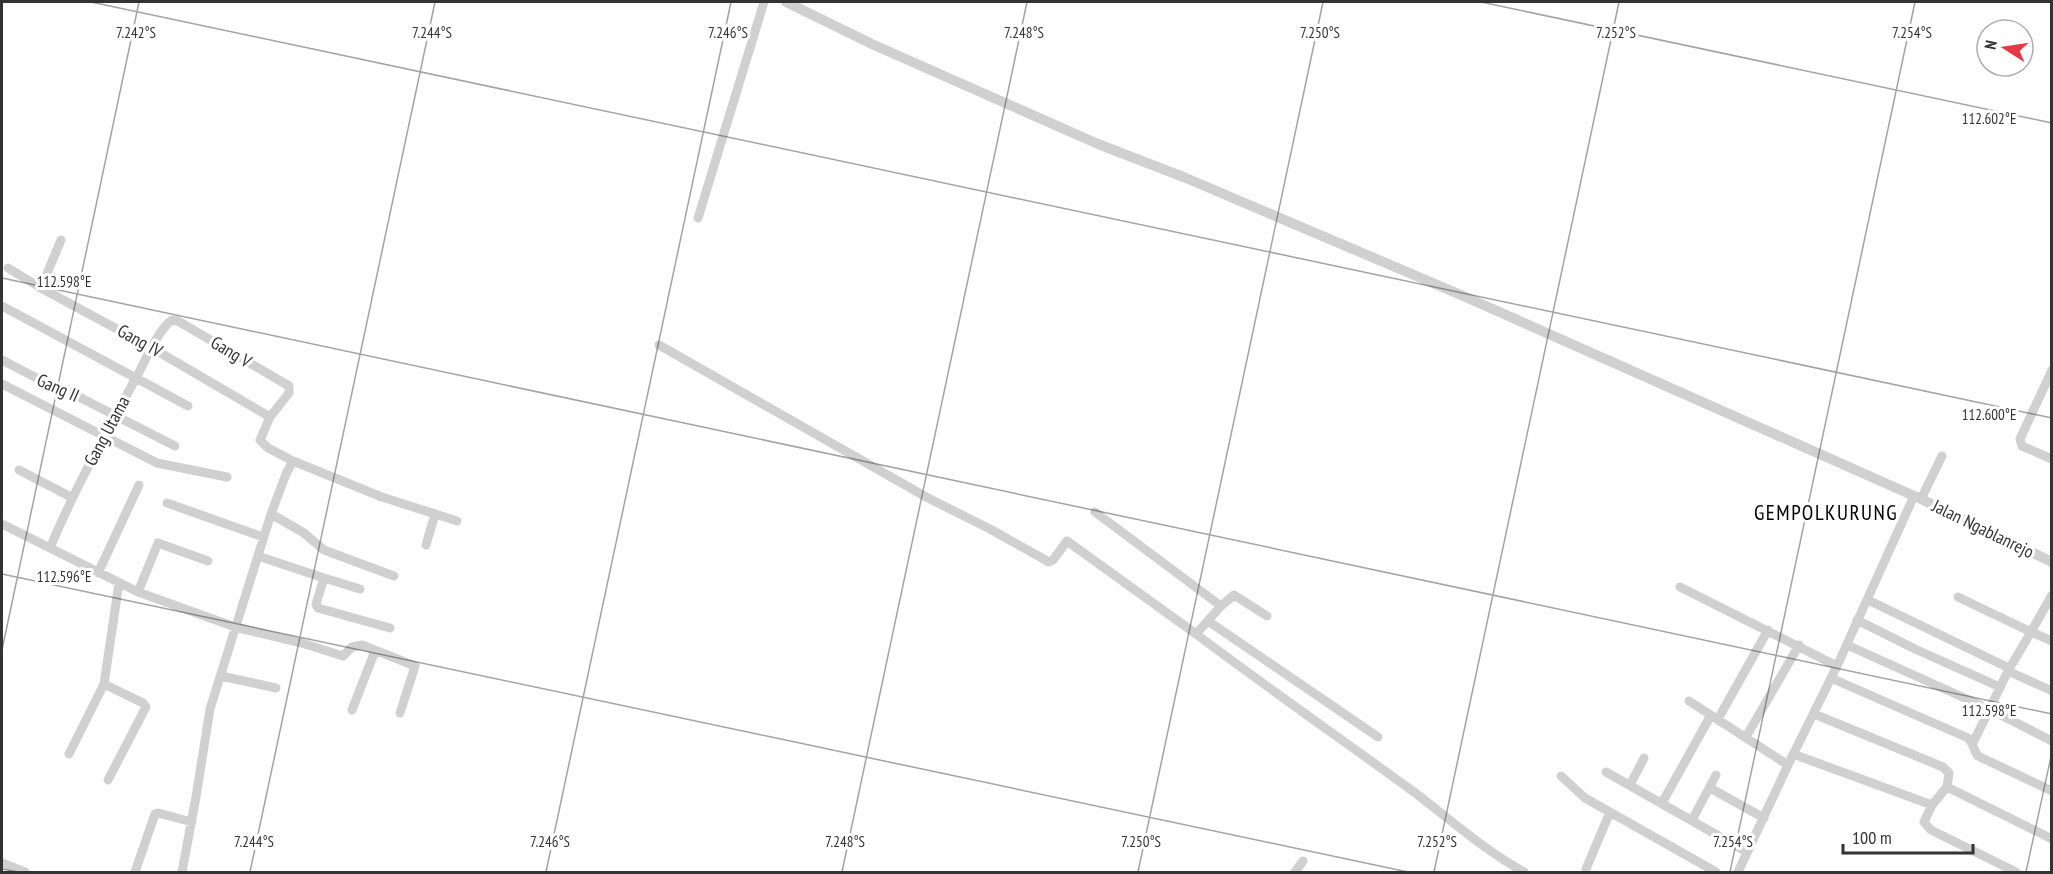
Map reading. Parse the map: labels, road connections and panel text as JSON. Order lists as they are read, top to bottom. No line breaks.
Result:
{"streets":{"street":["Gang IV","Gang V","Gang II","Gang Utama","Jalan Ngablanrejo"]},"crossings":[["Gang IV","Gang V"],["Gang IV","Gang Utama"],["Gang V","Gang Utama"],["Gang II","Gang Utama"]],"districts":["GEMPOLKURUNG"],"scale_bar":"100 m","north":"left","coordinates":["7.242°S","7.244°S","7.246°S","7.248°S","7.250°S","7.252°S","7.254°S","112.602°E","112.598°E","112.600°E","112.596°E"]}
